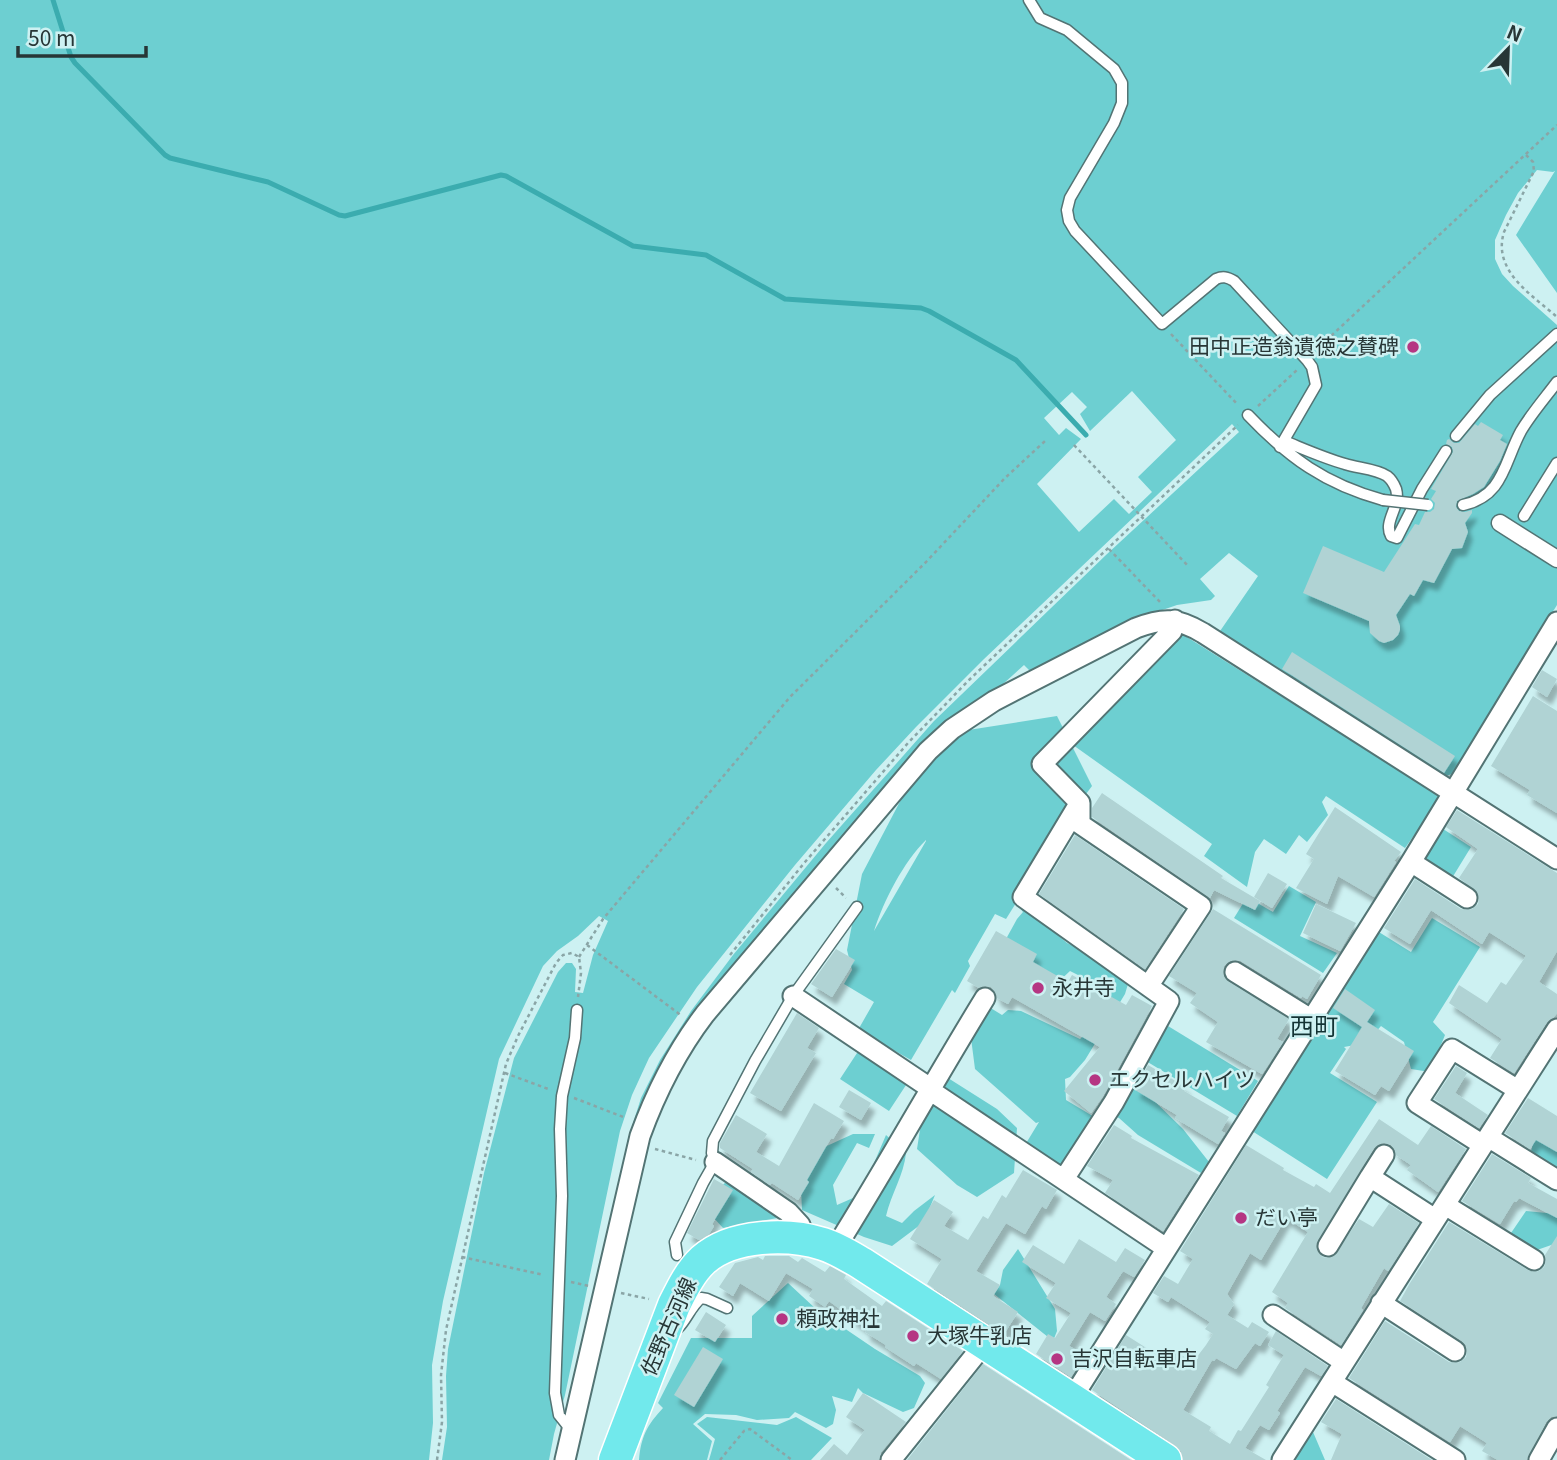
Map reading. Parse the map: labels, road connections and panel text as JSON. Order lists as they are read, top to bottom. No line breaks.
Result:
{"streets":{"main road":["佐野古河線"]},"districts":["西町"],"places":["田中正造翁遺徳之賛碑","永井寺","エクセルハイツ","だい亭","頼政神社","大塚牛乳店","吉沢自転車店"],"scale_bar":"50 m","north":"top right"}
